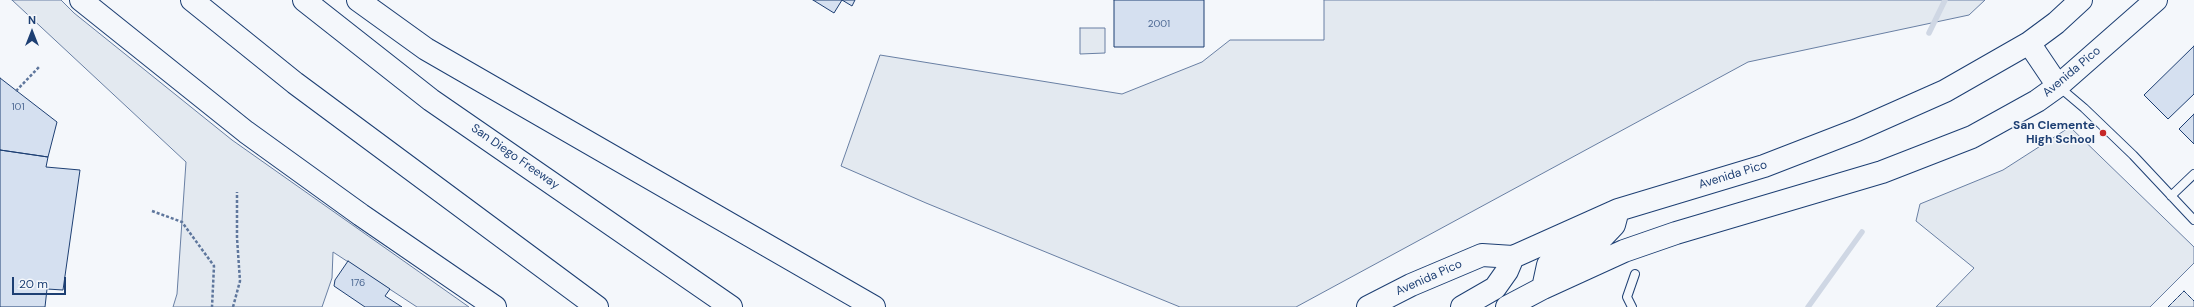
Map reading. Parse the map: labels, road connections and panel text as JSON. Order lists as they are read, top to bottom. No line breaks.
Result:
{"streets":{"highway":["Avenida Pico","San Diego Freeway"]},"places":["San Clemente High School"],"house_numbers":["2001","101","176"],"scale_bar":"20 m","north":"top"}
